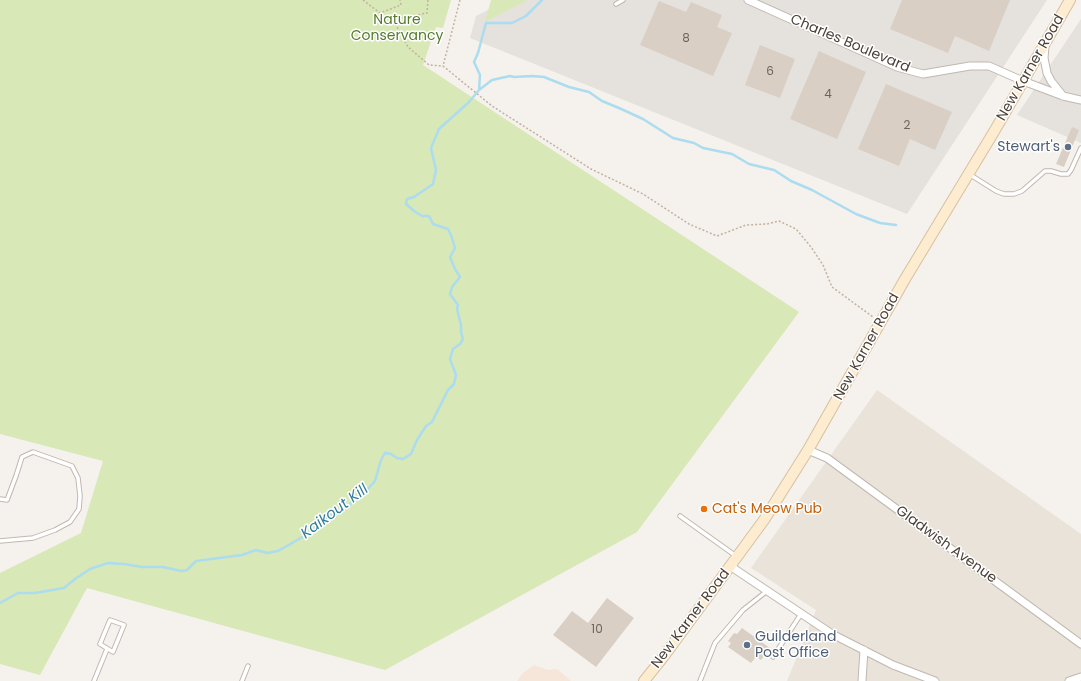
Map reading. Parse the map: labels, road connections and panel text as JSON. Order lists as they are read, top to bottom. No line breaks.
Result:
{"streets":{"main road":["New Karner Road"],"street":["Charles Boulevard","Gladwish Avenue"]},"crossings":[["Charles Boulevard","New Karner Road"],["New Karner Road","Gladwish Avenue"]],"water":["Kaikout Kill"],"parks":["Nature Conservancy"],"places":["Stewart's","Cat's Meow Pub","Guilderland Post Office"],"house_numbers":["8","6","4","2","10"]}
